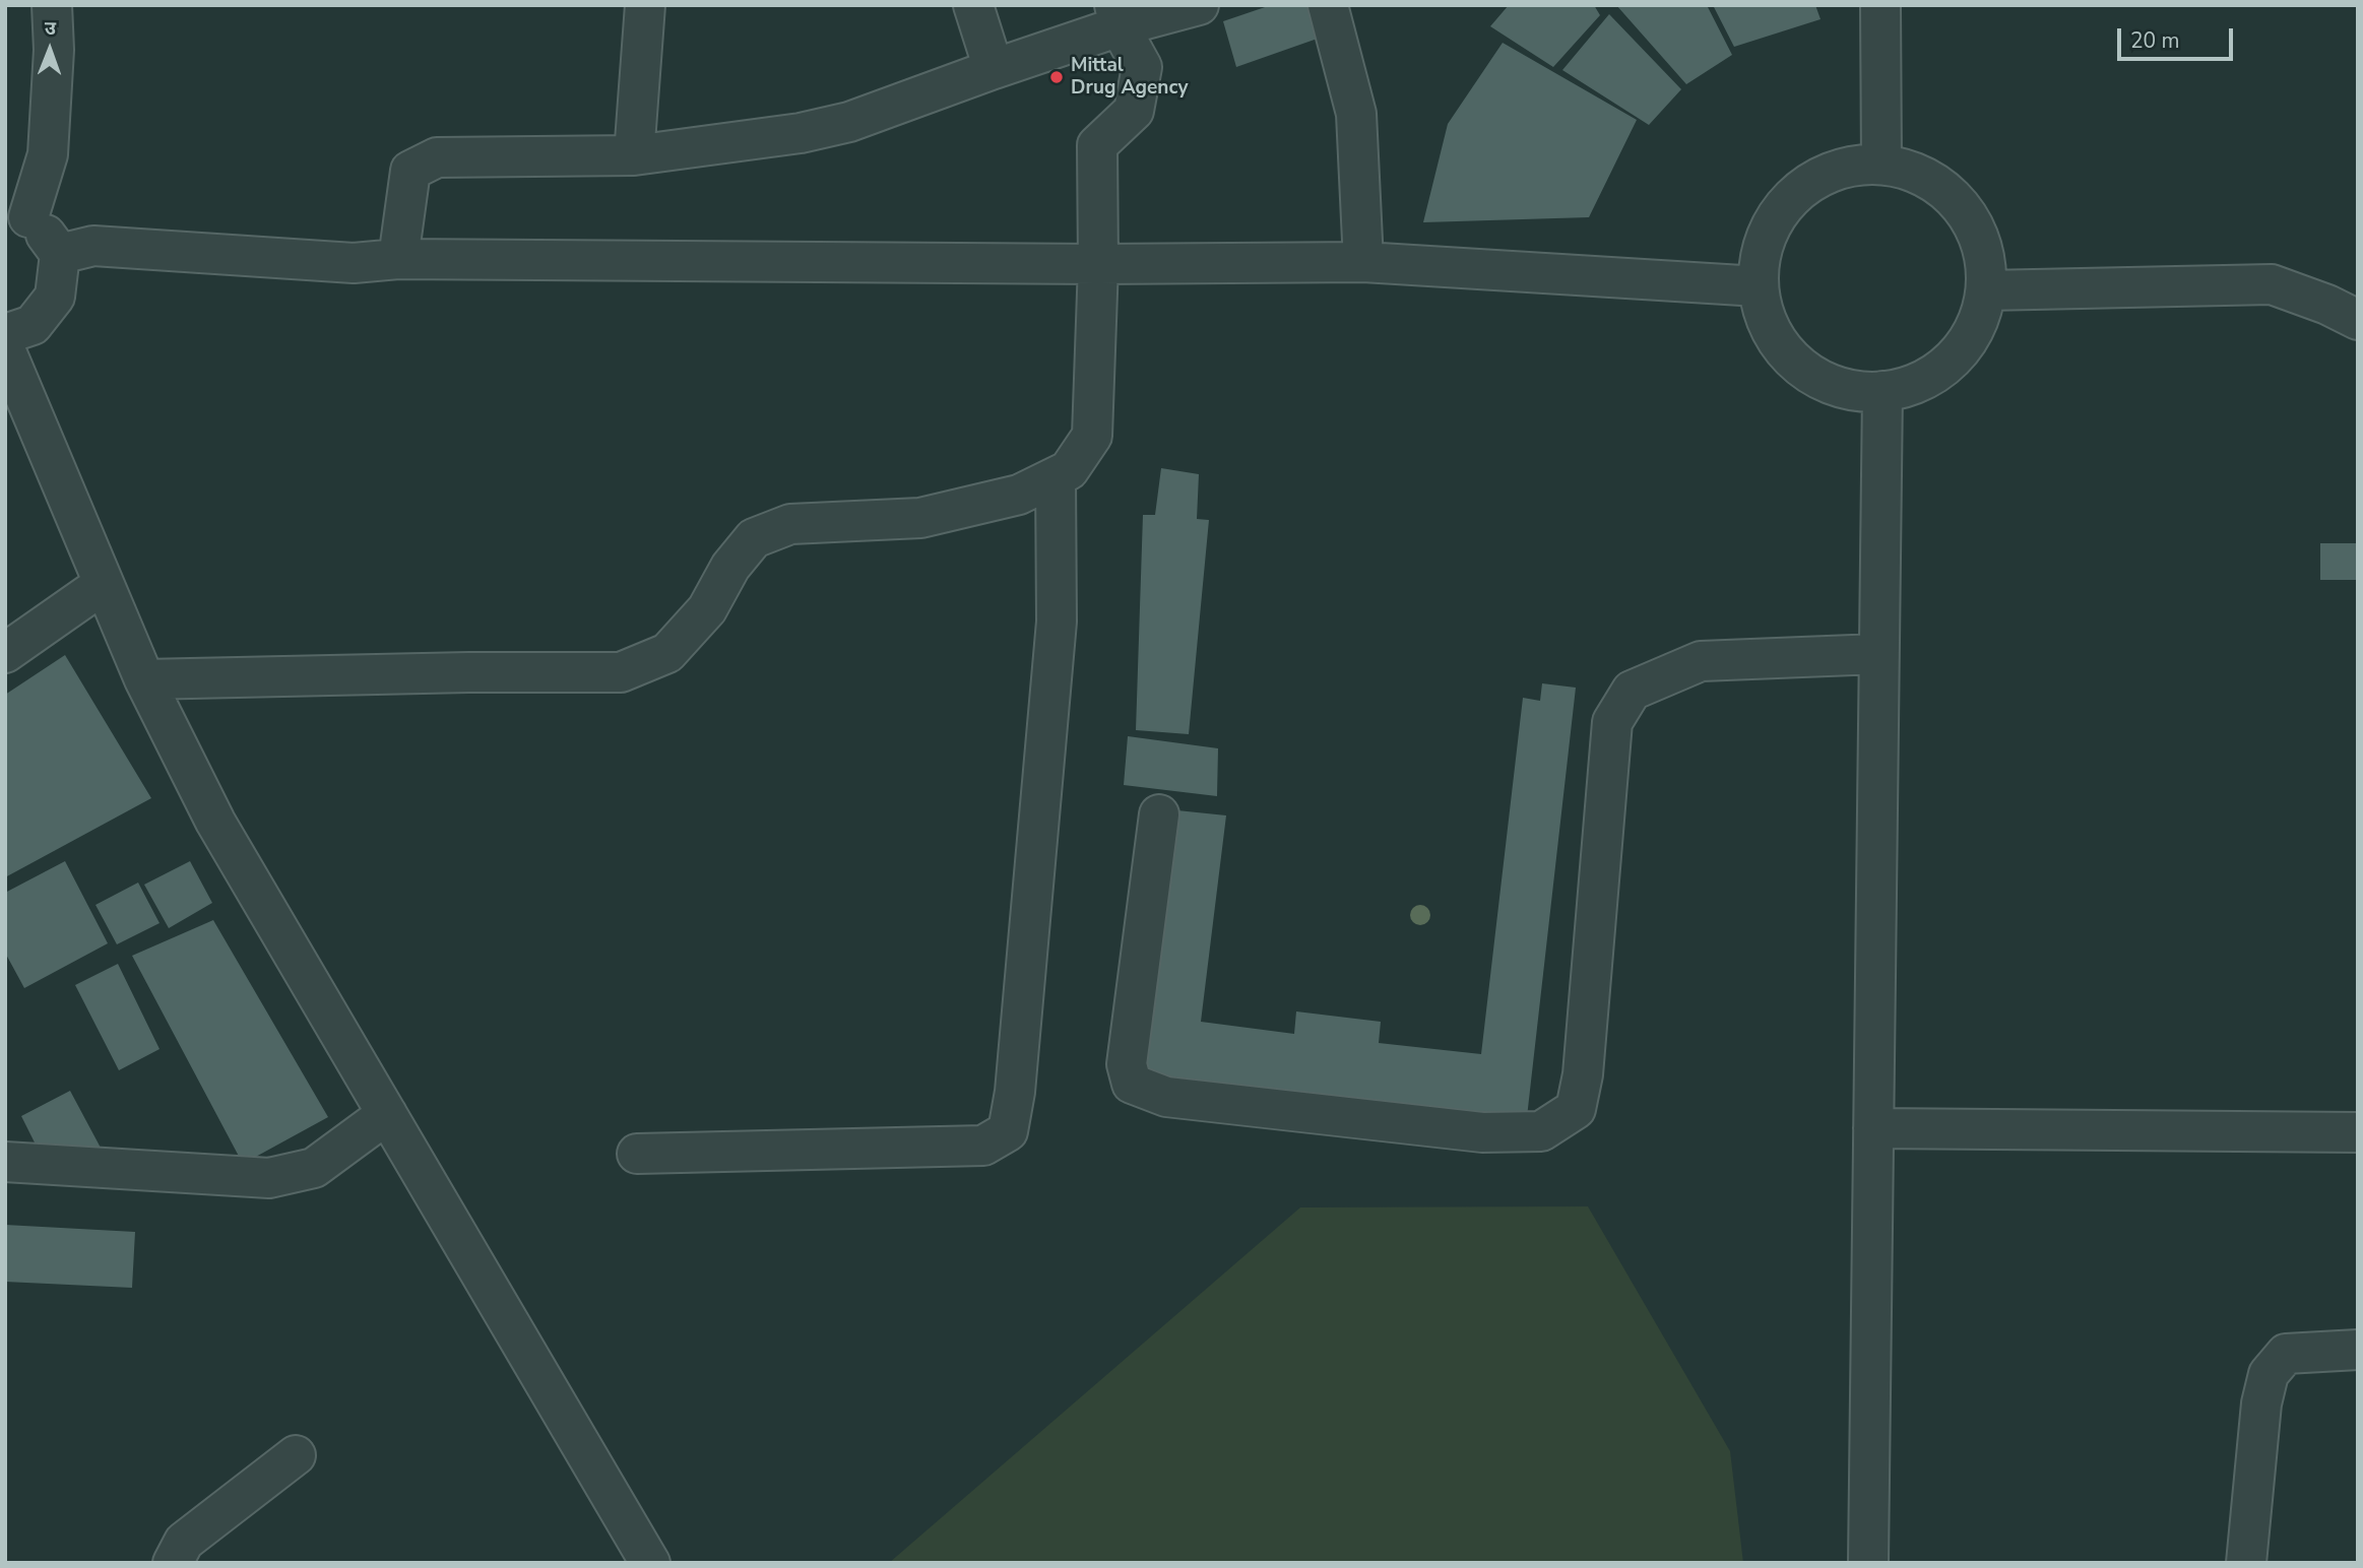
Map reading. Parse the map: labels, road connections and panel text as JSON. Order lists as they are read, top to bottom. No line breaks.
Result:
{"places":["Mittal Drug Agency"],"scale_bar":"20 m","north":"top"}
